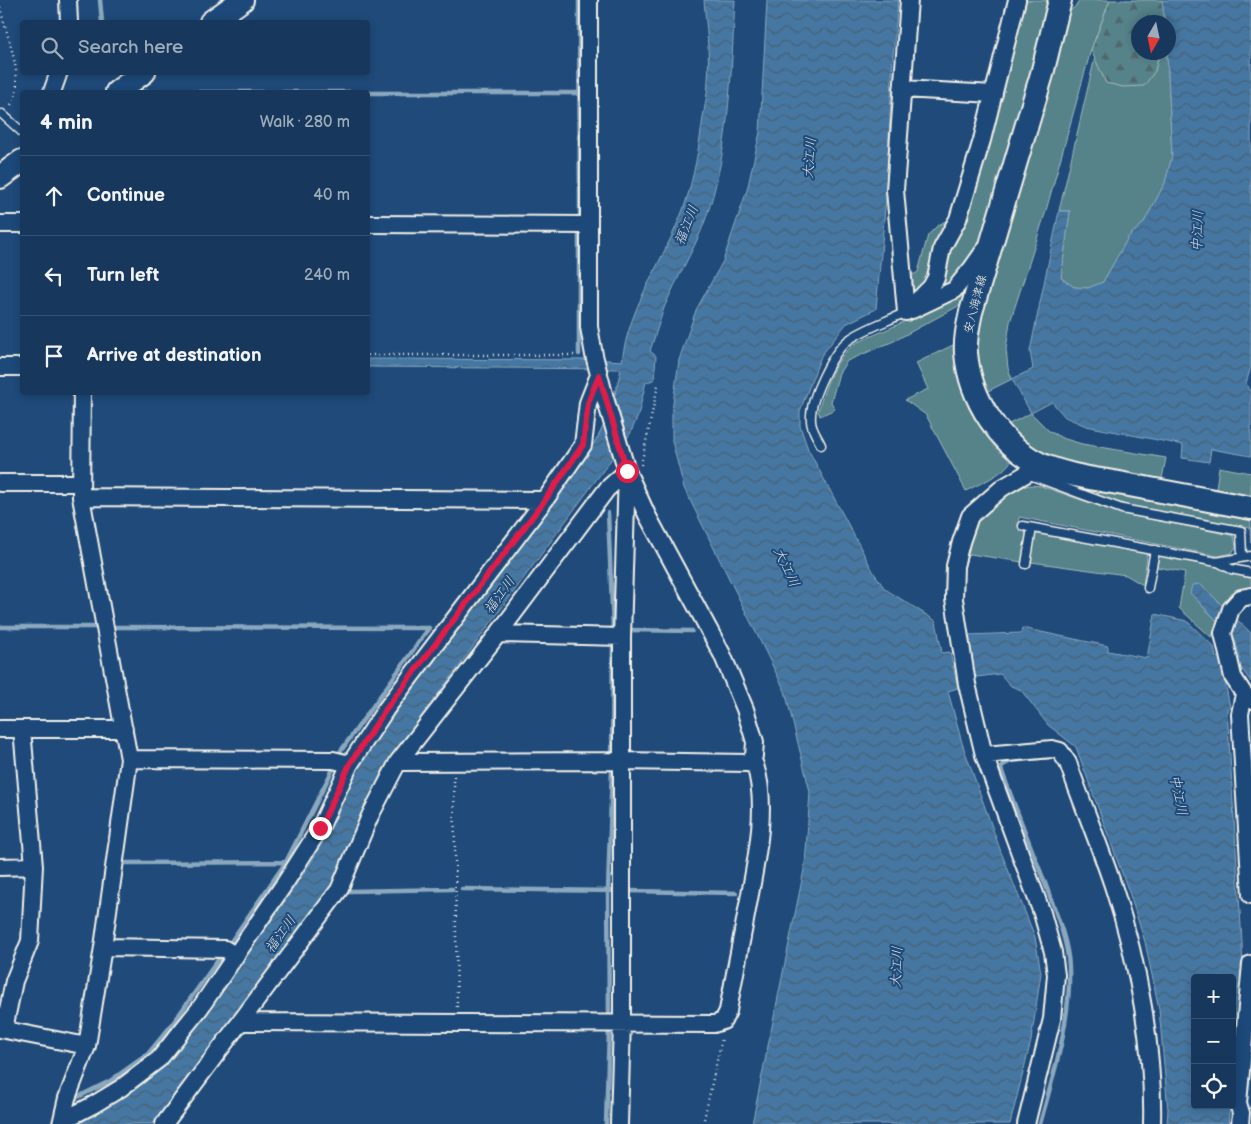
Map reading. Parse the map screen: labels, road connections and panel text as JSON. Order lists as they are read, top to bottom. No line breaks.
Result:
{"streets":{"main road":["安八海津線"]},"water":["大江川","福江川","中江川"],"north":"bottom","page":{"search":"Search here","heading":["4 min","Walk · 280 m"],"list":[["Continue","40 m"],["Turn left","240 m"],"Arrive at destination"],"map_buttons":["+","−"]}}
